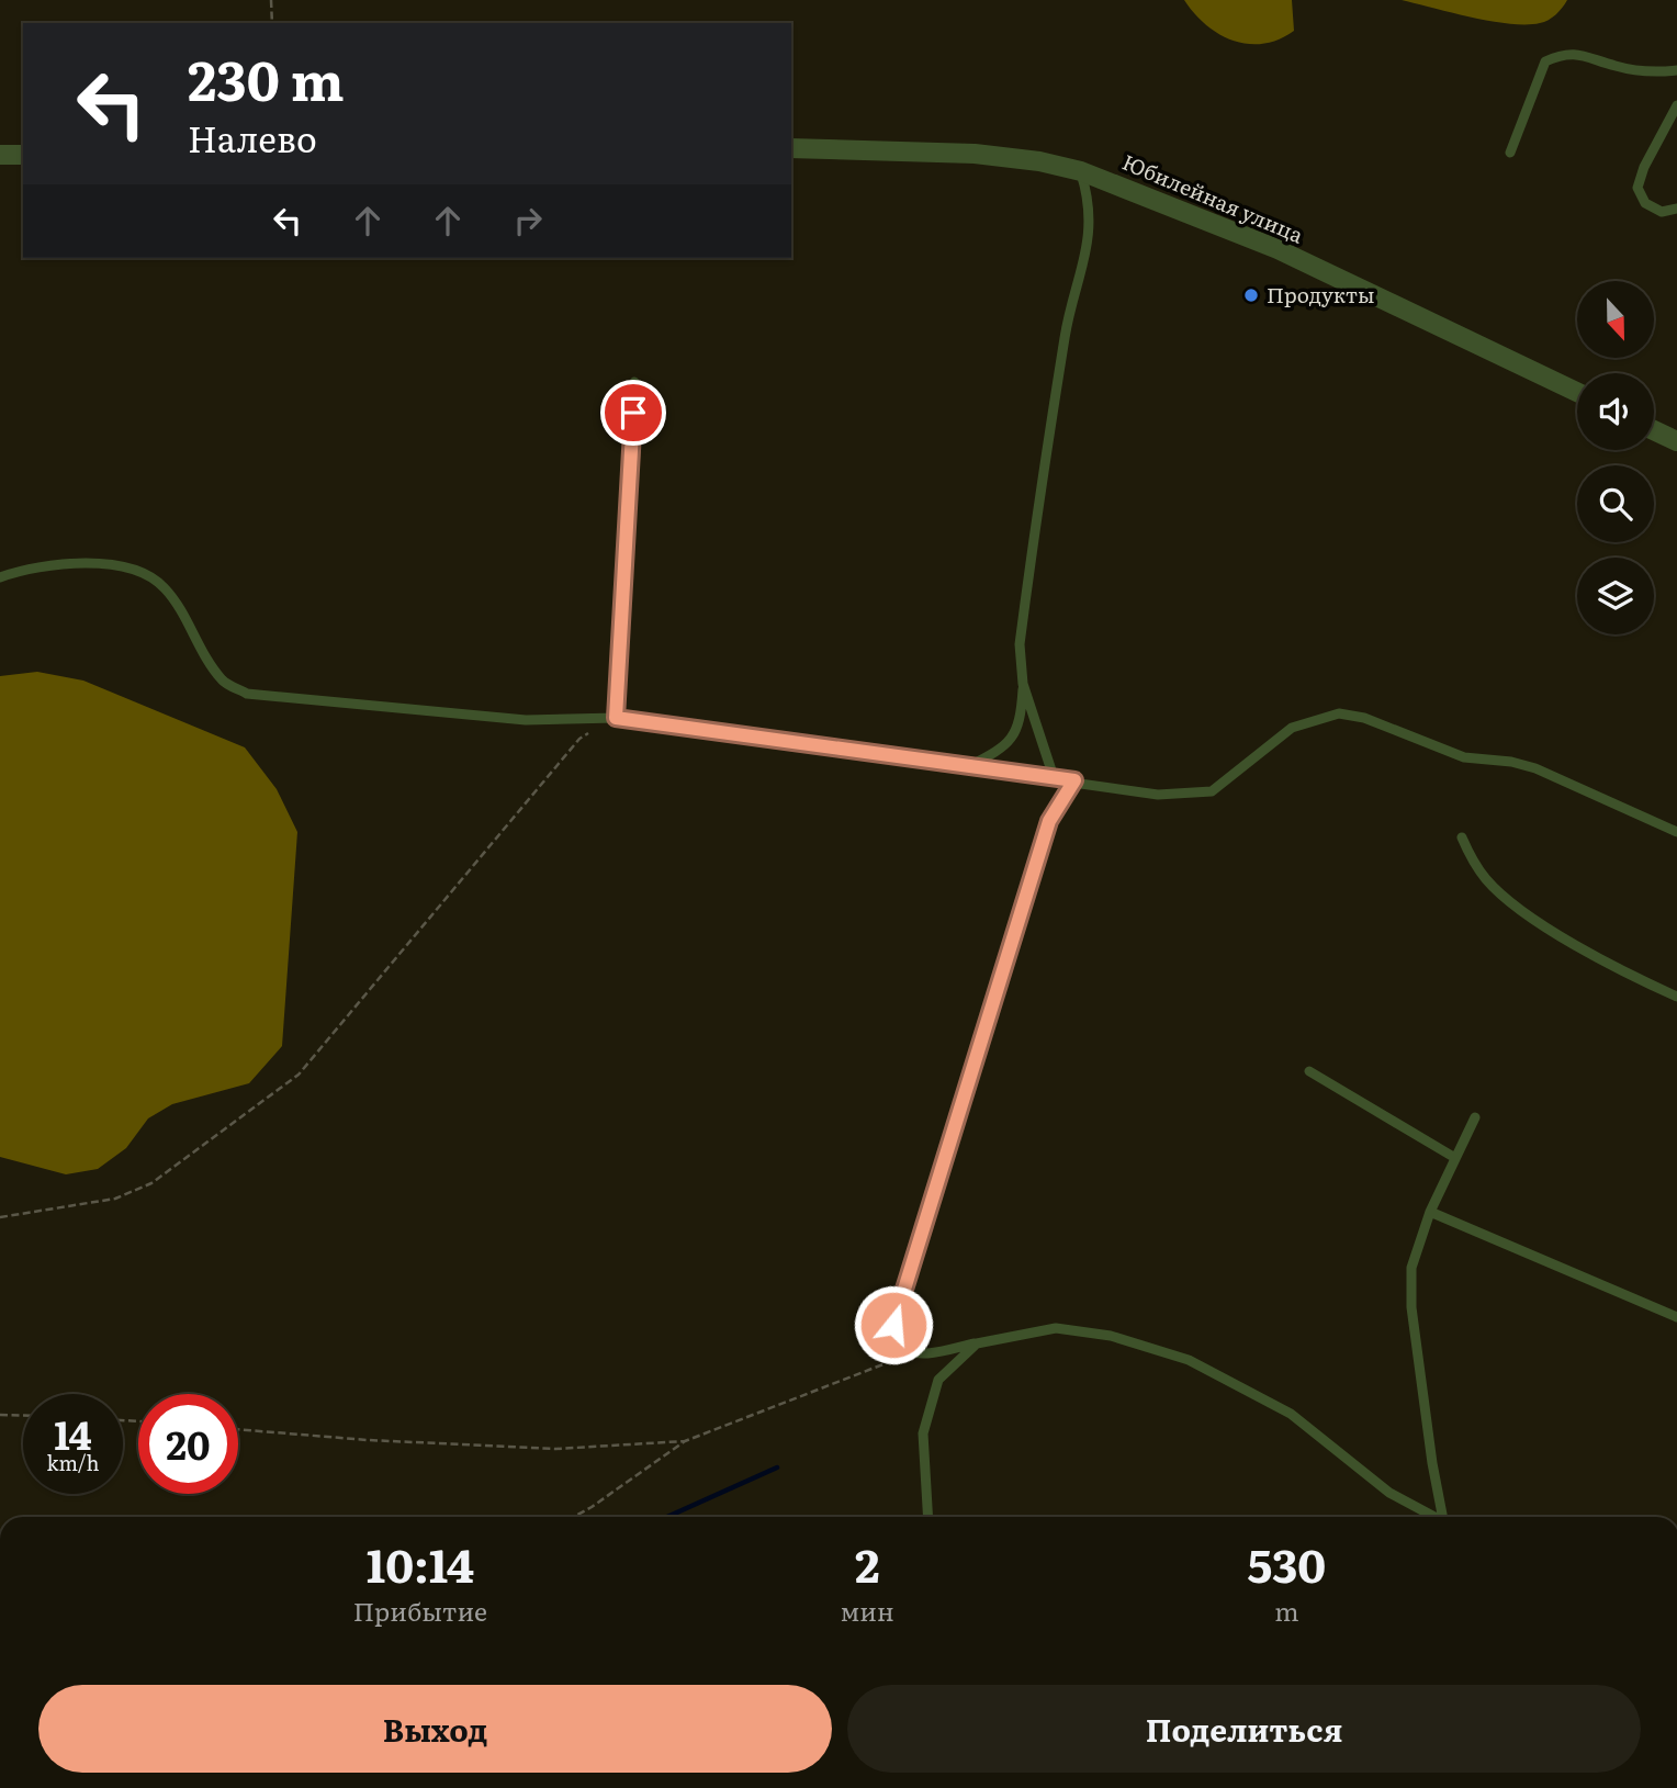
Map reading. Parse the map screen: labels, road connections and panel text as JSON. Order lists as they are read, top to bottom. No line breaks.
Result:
{"streets":{"street":["Юбилейная улица"]},"places":["Продукты"],"north":"bottom","page":{"turn":["230 m","Налево"],"speed":"14 km/h","limit":"20","eta":["10:14","Прибытие","2","мин","530","m"],"buttons":["Выход","Поделиться"]}}
